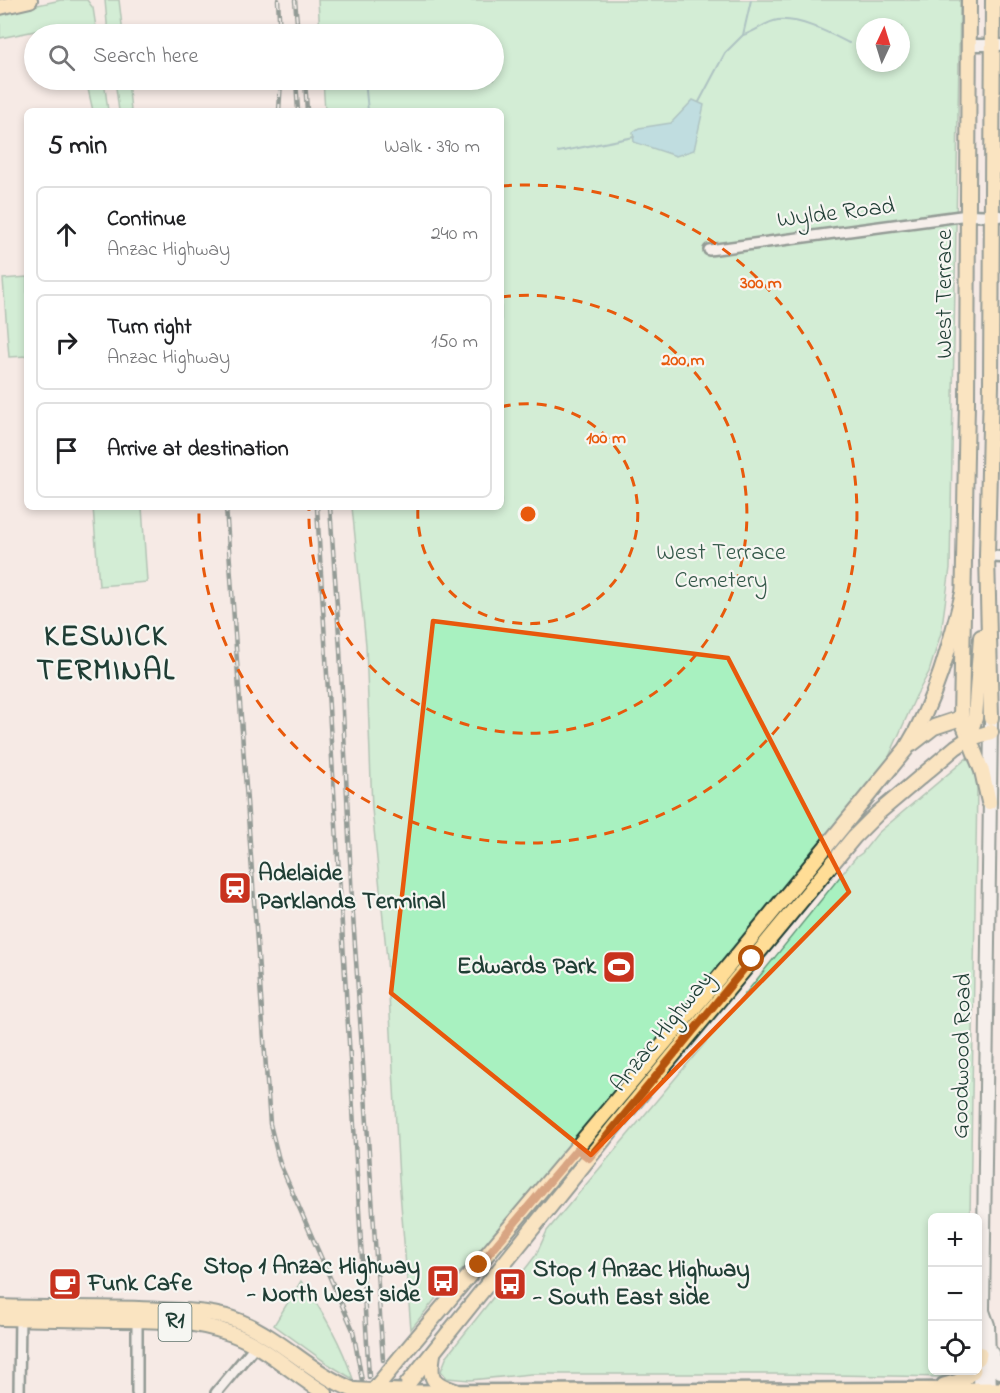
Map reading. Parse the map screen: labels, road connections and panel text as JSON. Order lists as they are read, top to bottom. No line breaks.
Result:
{"streets":{"highway":["R1"],"main road":["West Terrace","Anzac Highway","Goodwood Road"],"street":["Wylde Road"]},"crossings":[["Wylde Road","West Terrace"],["West Terrace","Anzac Highway"],["West Terrace","Goodwood Road"],["Anzac Highway","Goodwood Road"],["Anzac Highway","R1"],["Goodwood Road","R1"]],"districts":["KESWICK TERMINAL"],"parks":["West Terrace Cemetery"],"places":{"station":["Adelaide Parklands Terminal"],"sports":["Edwards Park"],"bus stop":["Stop 1 Anzac Highway - North West side","Stop 1 Anzac Highway - South East side"],"cafe":["Funk Cafe"]},"north":"top","page":{"search":"Search here","heading":["5 min","Walk · 390 m"],"list":[["Continue","Anzac Highway","240 m"],["Turn right","Anzac Highway","150 m"],"Arrive at destination"],"map_buttons":["+","−"]},"rings":["300 m","200 m","100 m"]}
